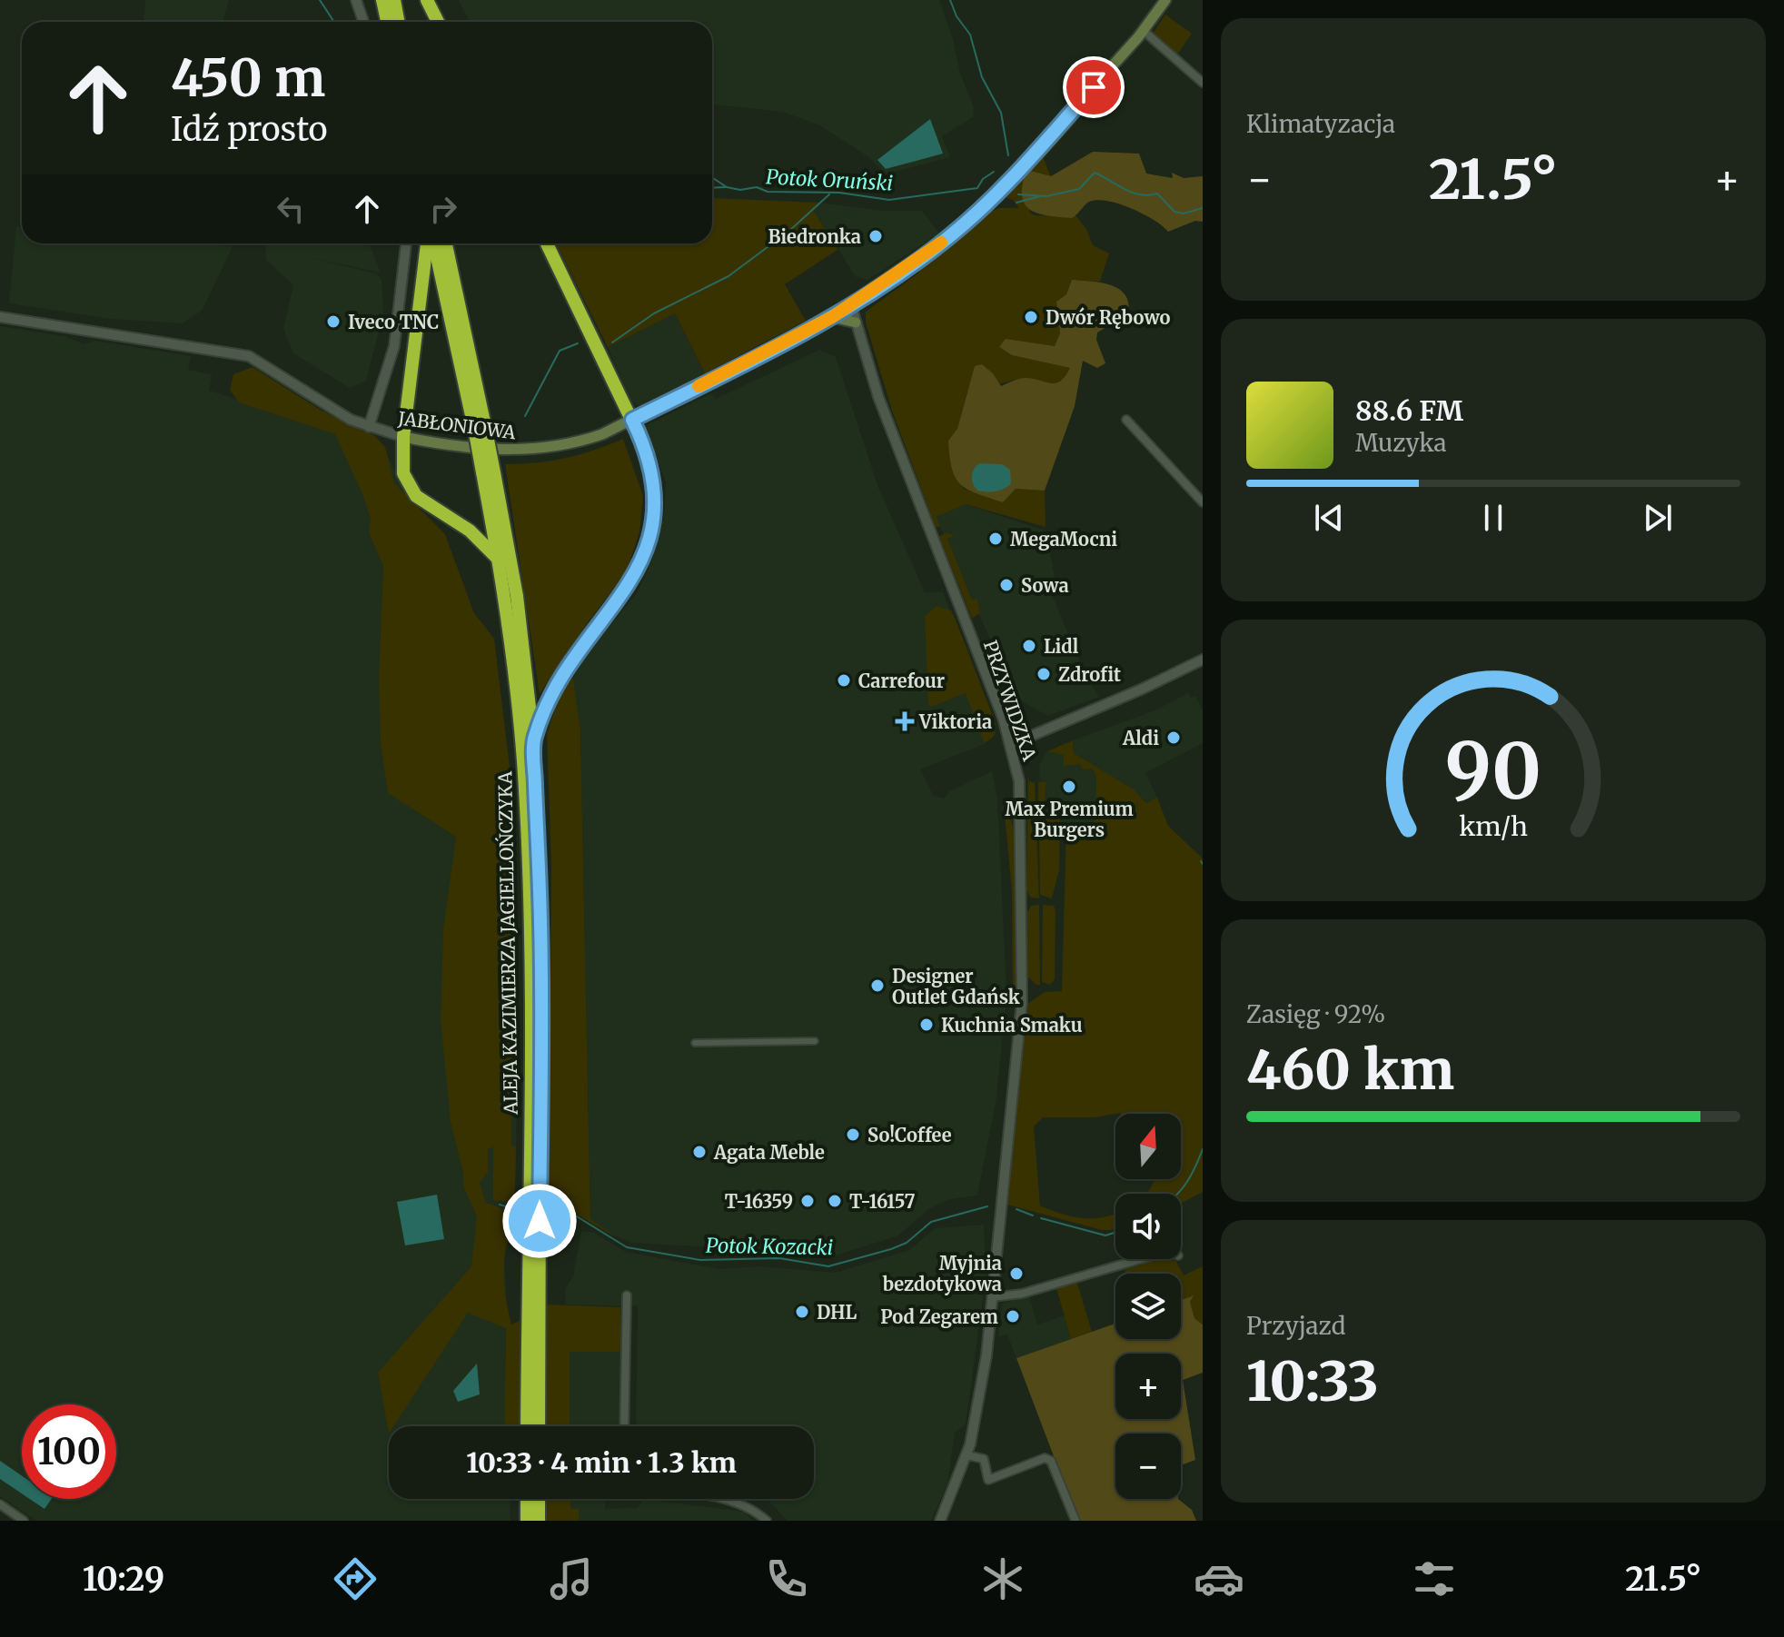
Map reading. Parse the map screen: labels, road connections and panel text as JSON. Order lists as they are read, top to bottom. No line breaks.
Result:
{"streets":{"highway":["ALEJA KAZIMIERZA JAGIELLOŃCZYKA"],"main road":["JABŁONIOWA"],"street":["PRZYWIDZKA"]},"crossings":[["JABŁONIOWA","PRZYWIDZKA"]],"water":["Potok Oruński","Potok Kozacki"],"places":{"other":["Biedronka","Dwór Rębowo","Iveco TNC","MegaMocni","Sowa","Lidl","Zdrofit","Carrefour","Aldi","Max Premium Burgers","Designer Outlet Gdańsk","Kuchnia Smaku","So!Coffee","Agata Meble","T-16359","T-16157","Myjnia bezdotykowa","DHL","Pod Zegarem"],"health":["Viktoria"]},"north":"top","page":{"tile":["Klimatyzacja",["Zasięg · 92%","460 km"],["Przyjazd","10:33"]],"turn":["450 m","Idź prosto"],"heat":["−","21.5°","+"],"song":["88.6 FM","Muzyka"],"map_buttons":["+","−"],"limit":"100","trip":"10:33 · 4 min · 1.3 km","tabs":["10:29","21.5°"],"gauge":["90","km/h"]}}
